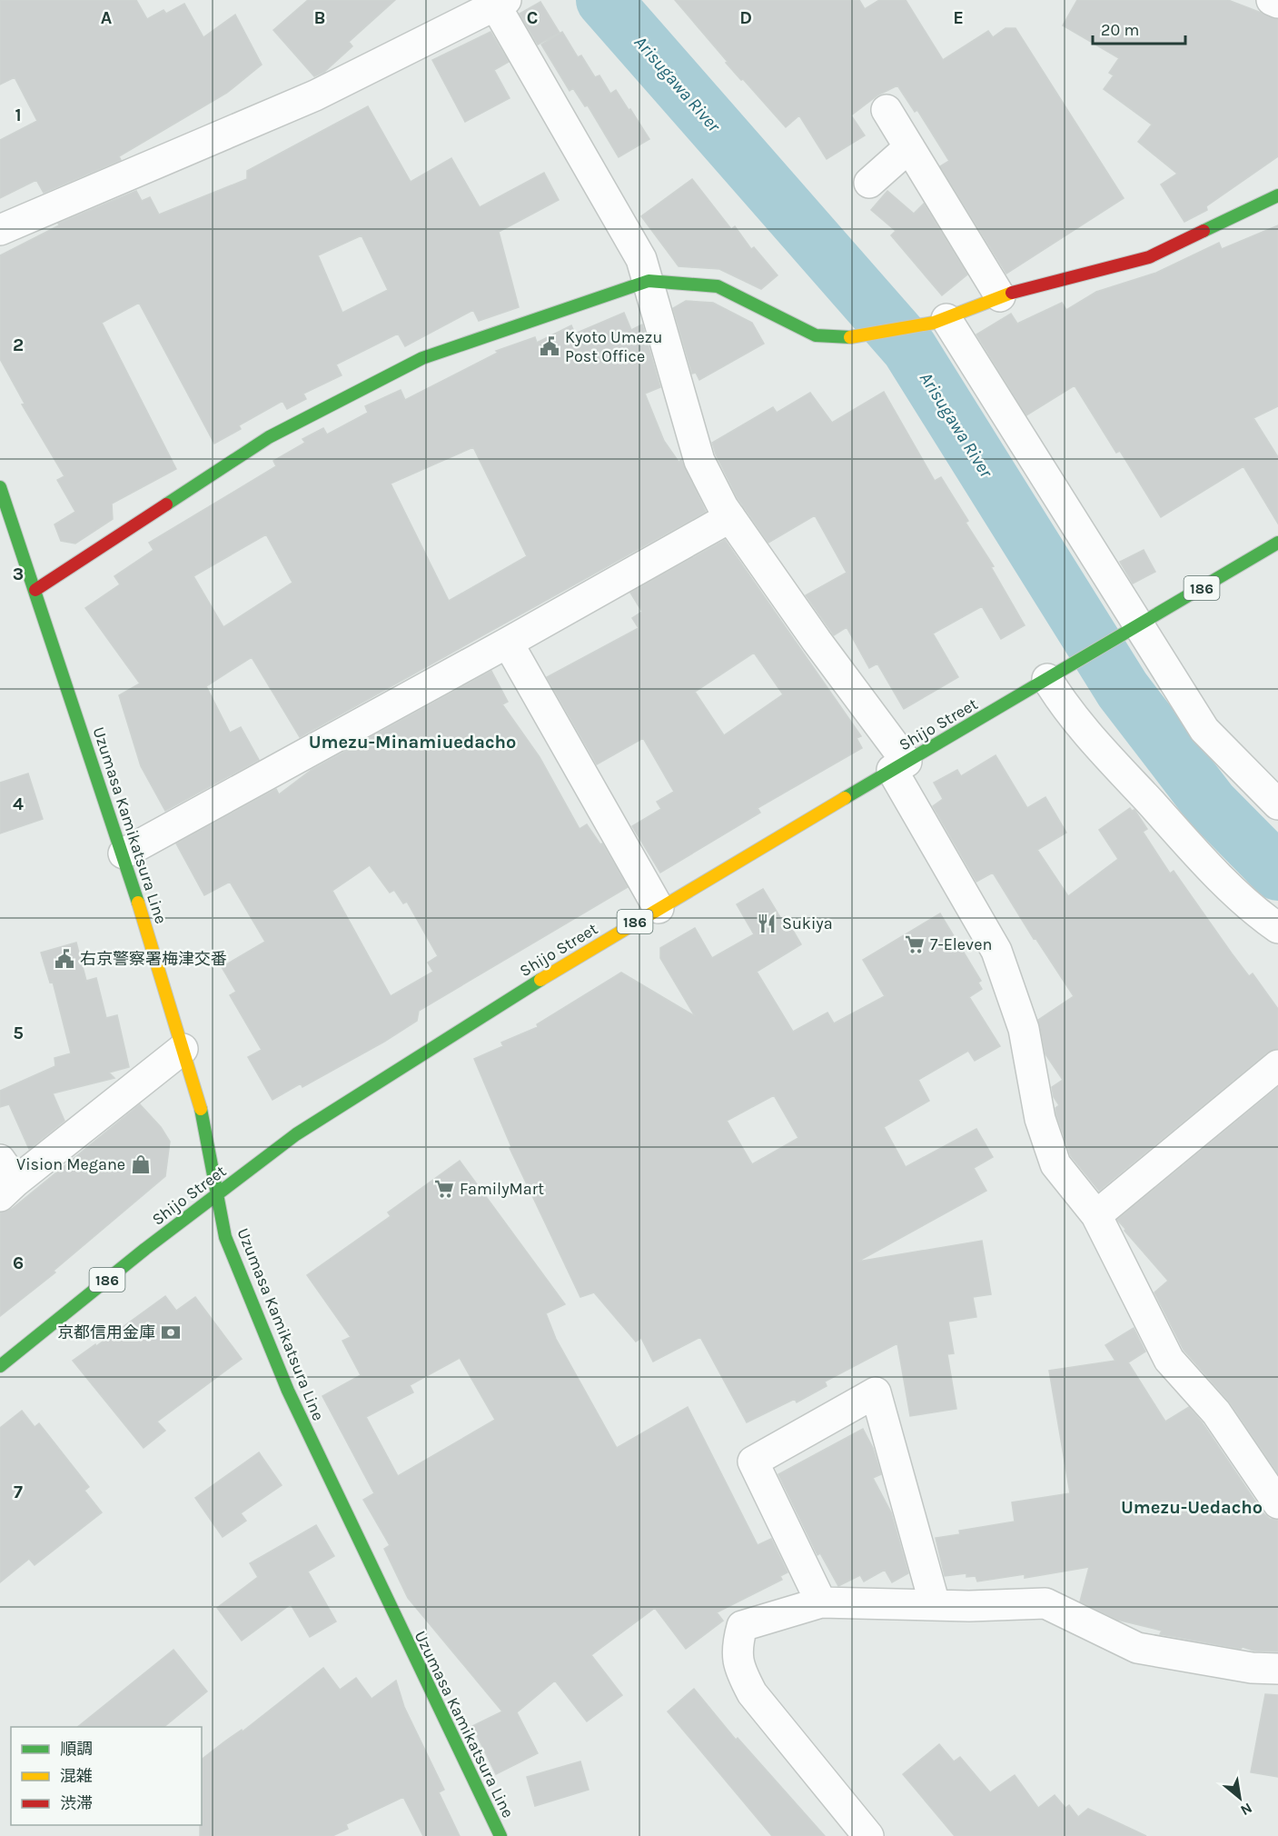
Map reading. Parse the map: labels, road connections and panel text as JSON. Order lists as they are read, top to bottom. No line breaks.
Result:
{"streets":{"main road":["186","Shijo Street","Uzumasa Kamikatsura Line"]},"crossings":[["Shijo Street","Uzumasa Kamikatsura Line"]],"districts":["Umezu-Minamiuedacho","Umezu-Uedacho"],"water":["Arisugawa River"],"places":{"public building":["Kyoto Umezu Post Office","右京警察署梅津交番"],"restaurant":["Sukiya"],"supermarket":["7-Eleven","FamilyMart"],"shop":["Vision Megane"],"bank":["京都信用金庫"]},"legend":["順調","混雑","渋滞"],"scale_bar":"20 m","north":"bottom right","grid":{"columns":["A","B","C","D","E"],"rows":["1","2","3","4","5","6","7"]}}
